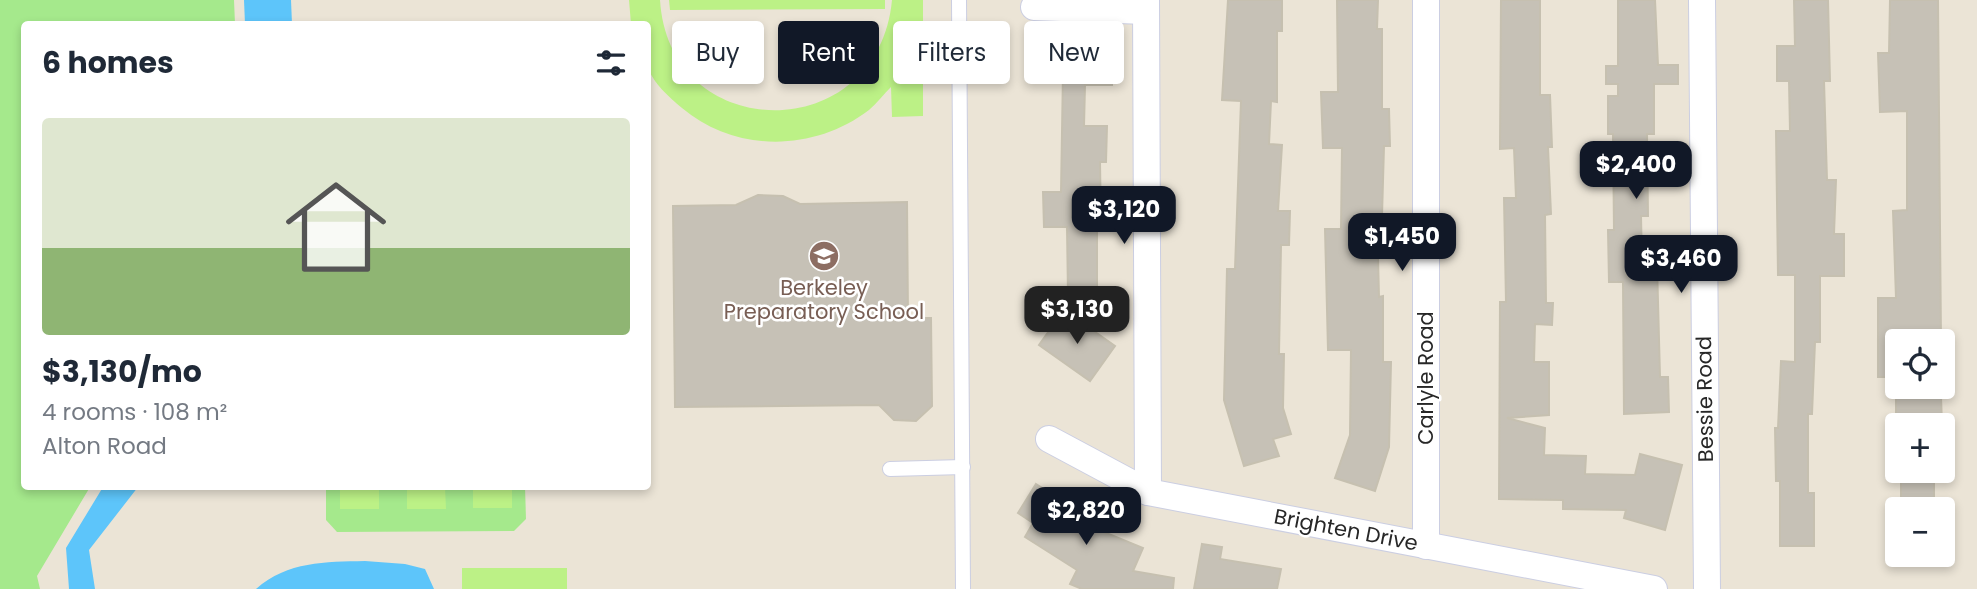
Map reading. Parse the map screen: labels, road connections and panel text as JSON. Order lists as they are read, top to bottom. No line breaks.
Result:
{"streets":{"street":["Carlyle Road","Bessie Road","Brighten Drive"]},"crossings":[["Carlyle Road","Brighten Drive"]],"places":{"school or university":["Berkeley Preparatory School"]},"page":{"chip":["Buy","Rent","Filters","New"],"heading":"6 homes","list":[{"name":"$3,130/mo","note":"4 rooms · 108 m² · Alton Road"}],"price":["$2,400","$3,120","$1,450","$3,460","$3,130","$2,820"],"map_buttons":["+","−"]}}
